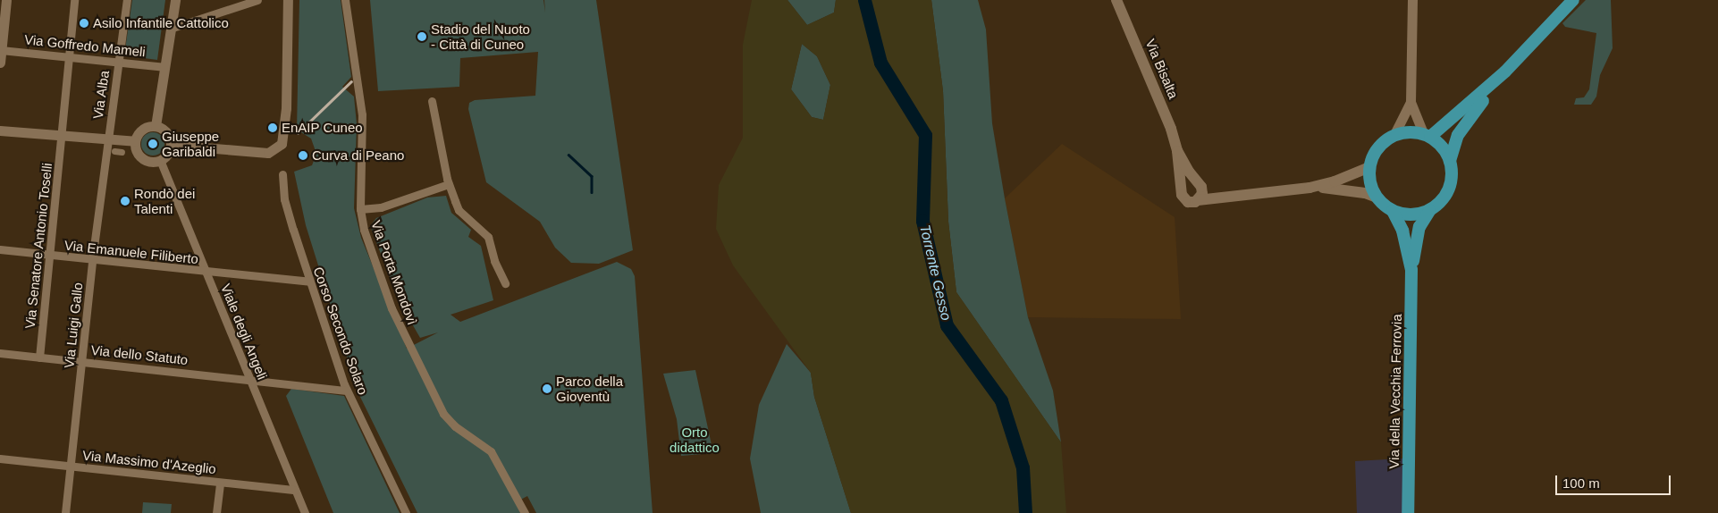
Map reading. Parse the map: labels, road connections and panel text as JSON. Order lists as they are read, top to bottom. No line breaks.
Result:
{"streets":{"main road":["Via Bisalta","Via della Vecchia Ferrovia"],"street":["Via Goffredo Mameli","Via Alba","Via Senatore Antonio Toselli","Via Emanuele Filiberto","Via Porta Mondovì","Via Luigi Gallo","Corso Secondo Solaro","Viale degli Angeli","Via dello Statuto","Via Massimo d'Azeglio"]},"crossings":[["Via Goffredo Mameli","Via Alba"],["Via Goffredo Mameli","Via Senatore Antonio Toselli"],["Via Alba","Via Luigi Gallo"],["Via Senatore Antonio Toselli","Via Emanuele Filiberto"],["Via Senatore Antonio Toselli","Via dello Statuto"],["Via Emanuele Filiberto","Via Luigi Gallo"],["Via Emanuele Filiberto","Corso Secondo Solaro"],["Via Emanuele Filiberto","Viale degli Angeli"],["Via Luigi Gallo","Via dello Statuto"],["Via Luigi Gallo","Via Massimo d'Azeglio"],["Corso Secondo Solaro","Via dello Statuto"],["Viale degli Angeli","Via dello Statuto"],["Viale degli Angeli","Via Massimo d'Azeglio"]],"water":["Torrente Gesso"],"parks":["Orto didattico"],"places":["Asilo Infantile Cattolico","Stadio del Nuoto - Città di Cuneo","EnAIP Cuneo","Giuseppe Garibaldi","Curva di Peano","Rondò dei Talenti","Parco della Gioventù"],"scale_bar":"100 m"}
